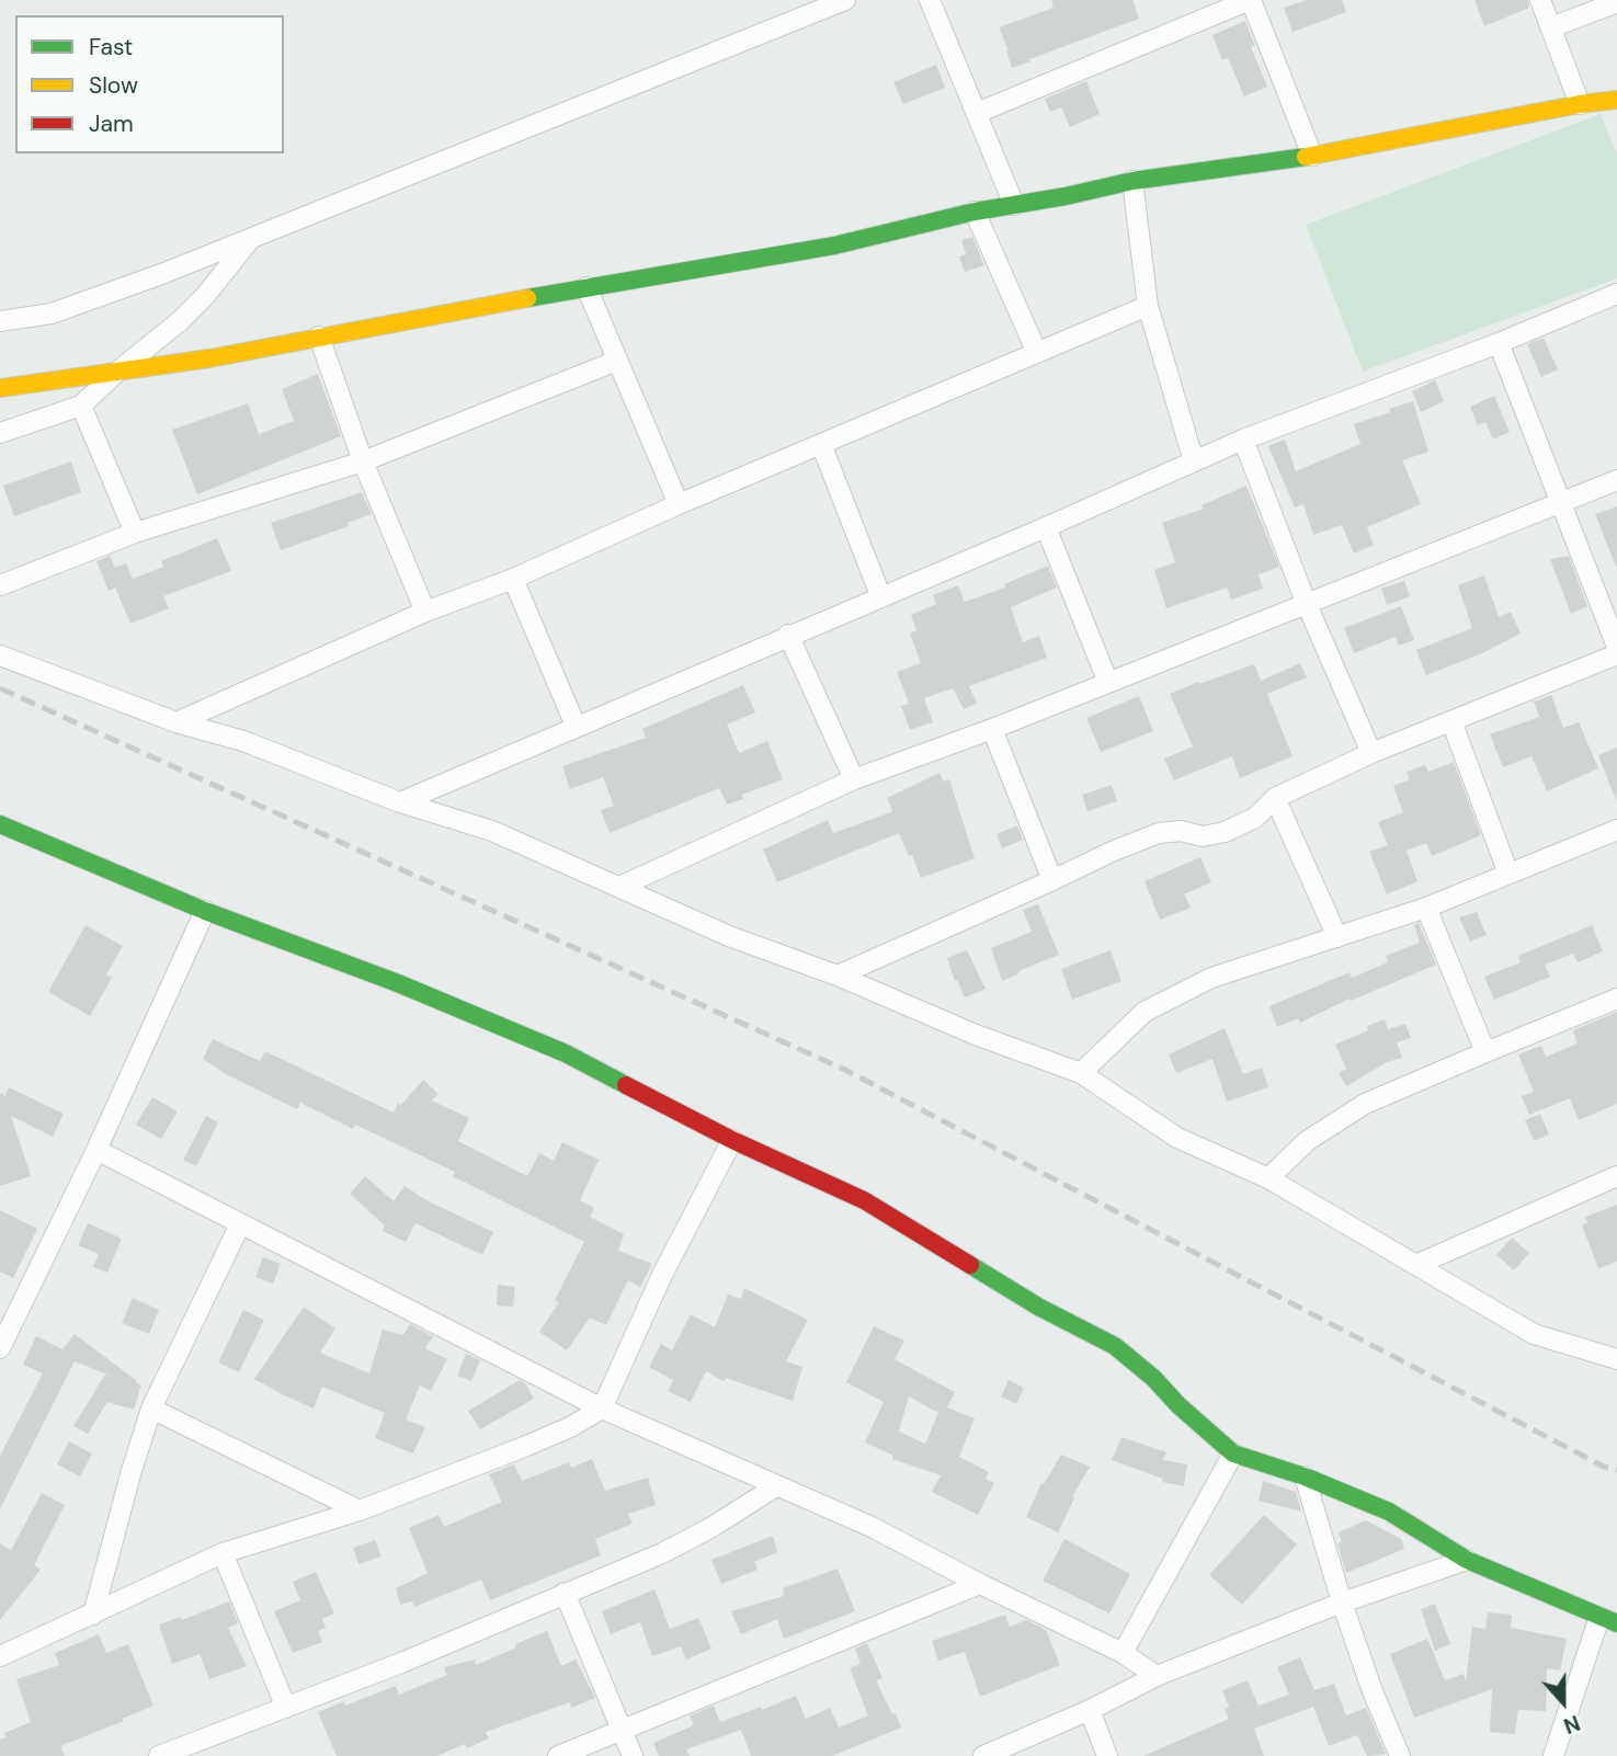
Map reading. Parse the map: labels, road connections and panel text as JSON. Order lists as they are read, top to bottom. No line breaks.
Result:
{"legend":["Fast","Slow","Jam"],"north":"bottom"}
